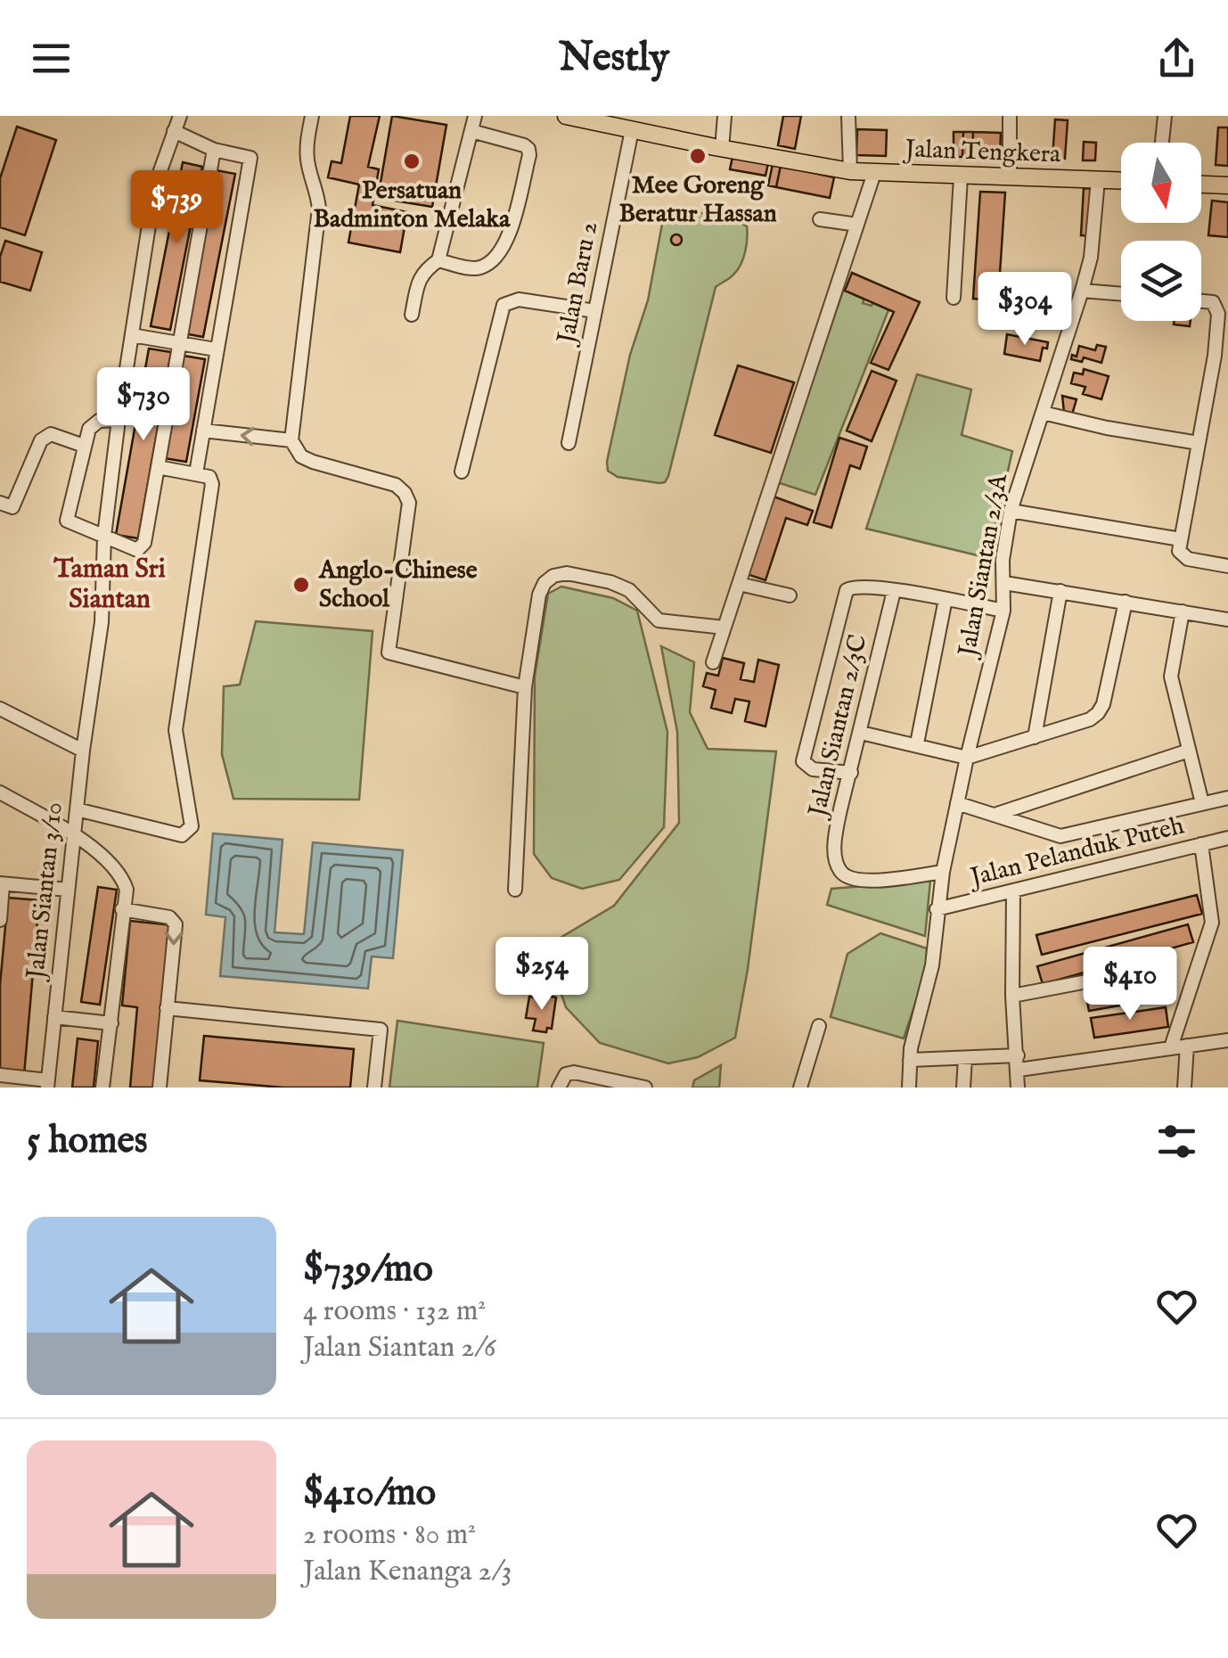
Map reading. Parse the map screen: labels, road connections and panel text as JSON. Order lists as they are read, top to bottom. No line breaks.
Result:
{"streets":{"main road":["Jalan Tengkera"],"street":["Jalan Baru 2","Jalan Siantan 2/3A","Jalan Siantan 2/3C","Jalan Pelanduk Puteh","Jalan Siantan 3/10"]},"crossings":[["Jalan Tengkera","Jalan Baru 2"],["Jalan Tengkera","Jalan Siantan 2/3A"],["Jalan Siantan 2/3A","Jalan Siantan 2/3C"],["Jalan Siantan 2/3A","Jalan Pelanduk Puteh"]],"districts":["Taman Sri Siantan"],"places":["Mee Goreng Beratur Hassan","Persatuan Badminton Melaka","Anglo-Chinese School"],"north":"bottom","page":{"header":"Nestly","price":["$739","$304","$730","$254","$410"],"heading":"5 homes","list":[{"name":"$739/mo","note":"4 rooms · 132 m² · Jalan Siantan 2/6"},{"name":"$410/mo","note":"2 rooms · 80 m² · Jalan Kenanga 2/3"}]}}
